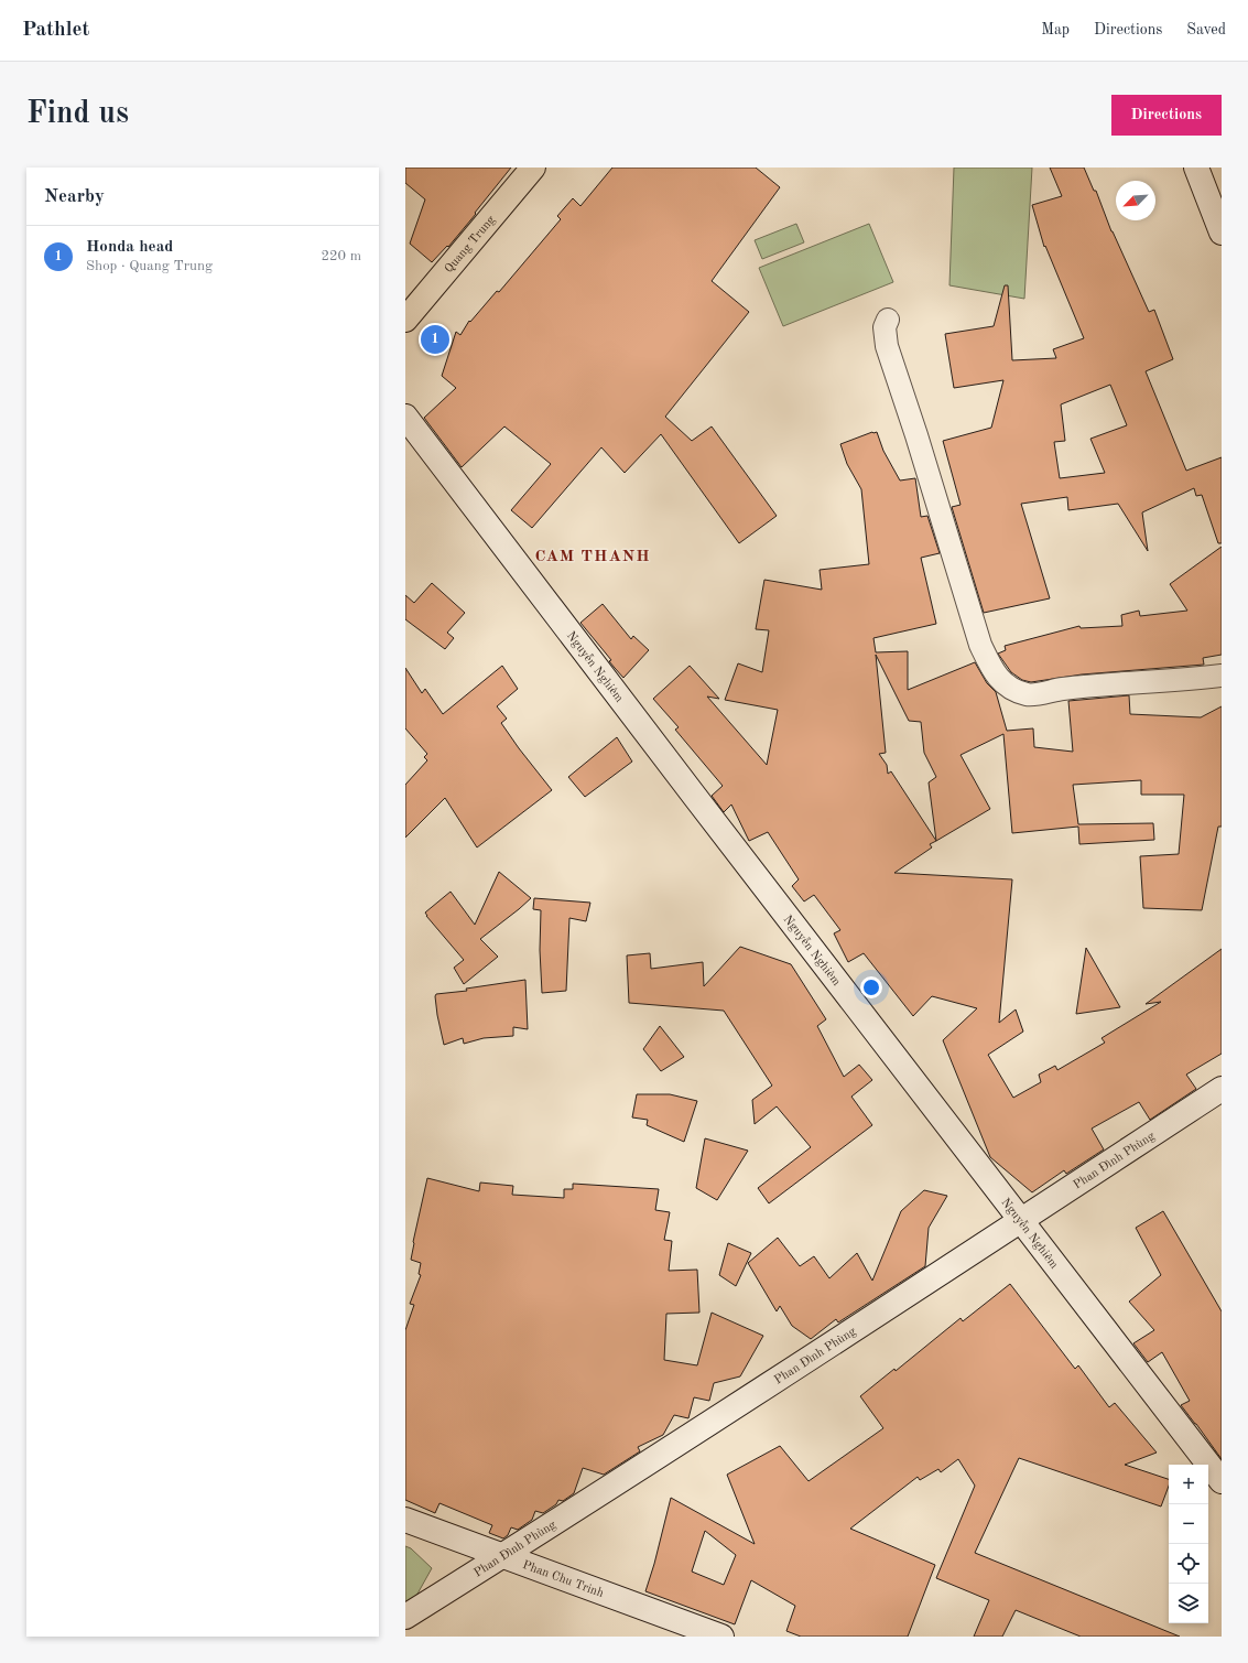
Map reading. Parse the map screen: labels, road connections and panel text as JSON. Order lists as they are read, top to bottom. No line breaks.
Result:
{"streets":{"main road":["Quang Trung"],"street":["Nguyễn Nghiêm","Phan Đình Phùng","Phan Chu Trinh"]},"crossings":[["Nguyễn Nghiêm","Phan Đình Phùng"],["Phan Đình Phùng","Phan Chu Trinh"]],"districts":["CAM THANH"],"north":"bottom left","page":{"header":"Pathlet","nav":["Map","Directions","Saved"],"buttons":"Directions","title":"Find us","heading":"Nearby","list":[{"mark":"1","name":"Honda head","note":"Shop · Quang Trung","value":"220 m"}],"pins":"1","map_buttons":["+","−"]}}
